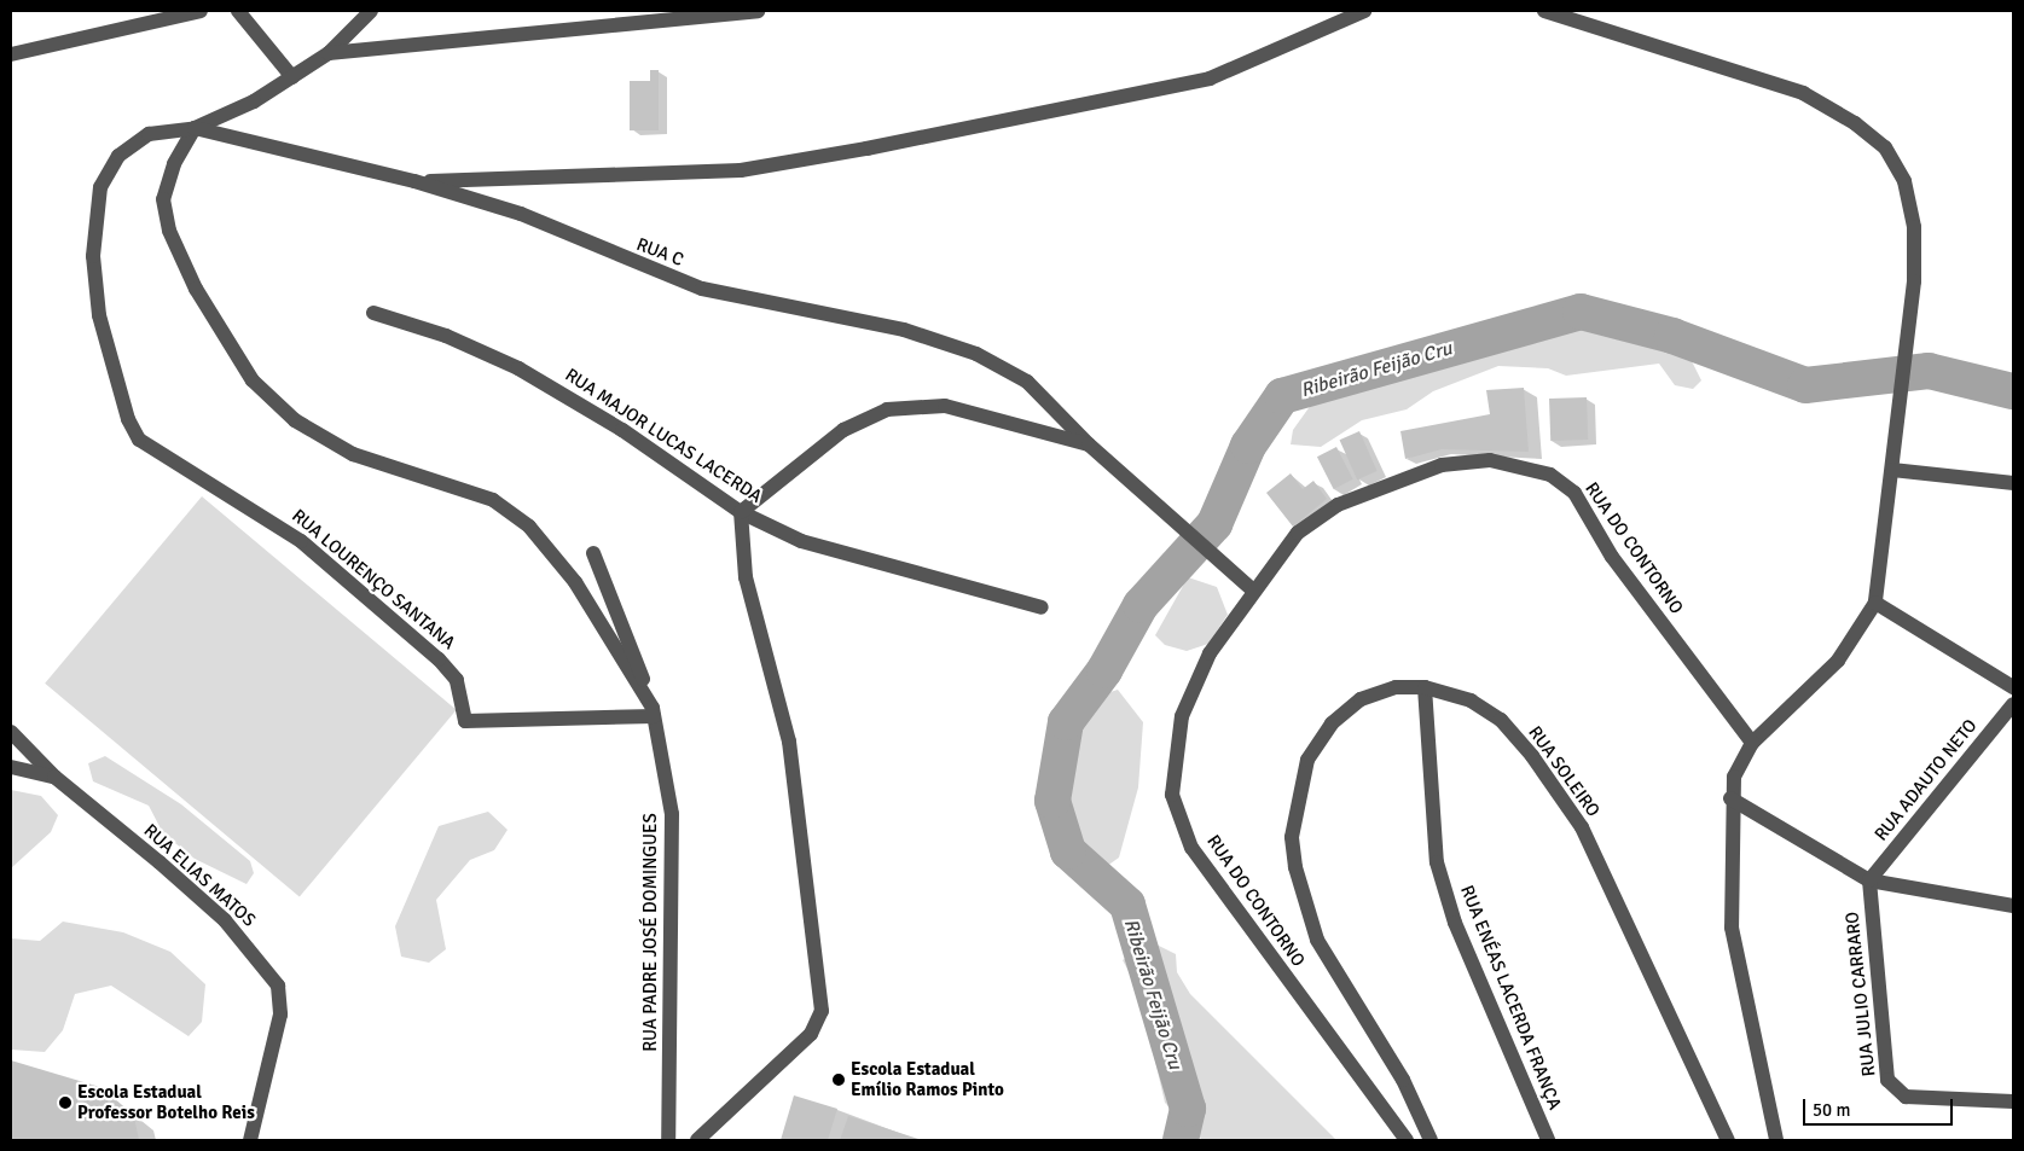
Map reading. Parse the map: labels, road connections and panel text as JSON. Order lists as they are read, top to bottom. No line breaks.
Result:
{"streets":{"street":["RUA C","RUA MAJOR LUCAS LACERDA","RUA DO CONTORNO","RUA LOURENÇO SANTANA","RUA SOLEIRO","RUA ADAUTO NETO","RUA ELIAS MATOS","RUA PADRE JOSÉ DOMINGUES","RUA JULIO CARRARO","RUA ENÉAS LACERDA FRANÇA"]},"crossings":[["RUA C","RUA DO CONTORNO"],["RUA C","RUA LOURENÇO SANTANA"],["RUA C","RUA PADRE JOSÉ DOMINGUES"],["RUA LOURENÇO SANTANA","RUA PADRE JOSÉ DOMINGUES"],["RUA SOLEIRO","RUA ENÉAS LACERDA FRANÇA"],["RUA ADAUTO NETO","RUA JULIO CARRARO"]],"water":["Ribeirão Feijão Cru"],"places":["Escola Estadual Emílio Ramos Pinto","Escola Estadual Professor Botelho Reis"],"scale_bar":"50 m"}
